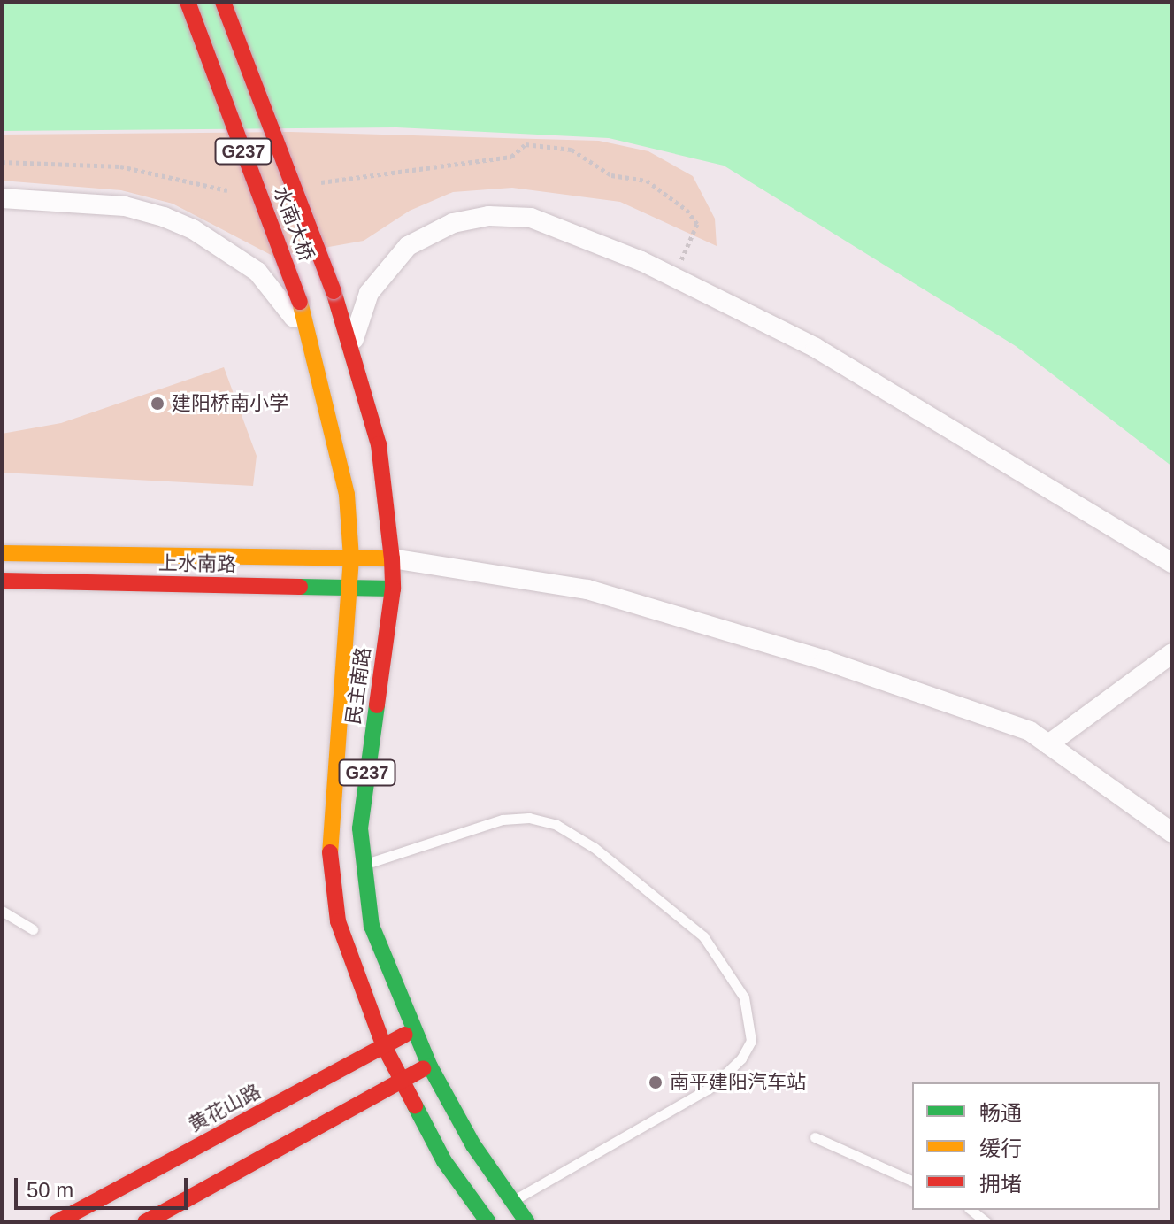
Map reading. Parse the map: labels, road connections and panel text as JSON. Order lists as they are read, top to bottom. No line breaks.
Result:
{"streets":{"main road":["G237","水南大桥","上水南路","民主南路","黄花山路"]},"crossings":[["水南大桥","民主南路"],["上水南路","民主南路"],["民主南路","黄花山路"]],"places":["建阳桥南小学","南平建阳汽车站"],"legend":["畅通","缓行","拥堵"],"scale_bar":"50 m"}
